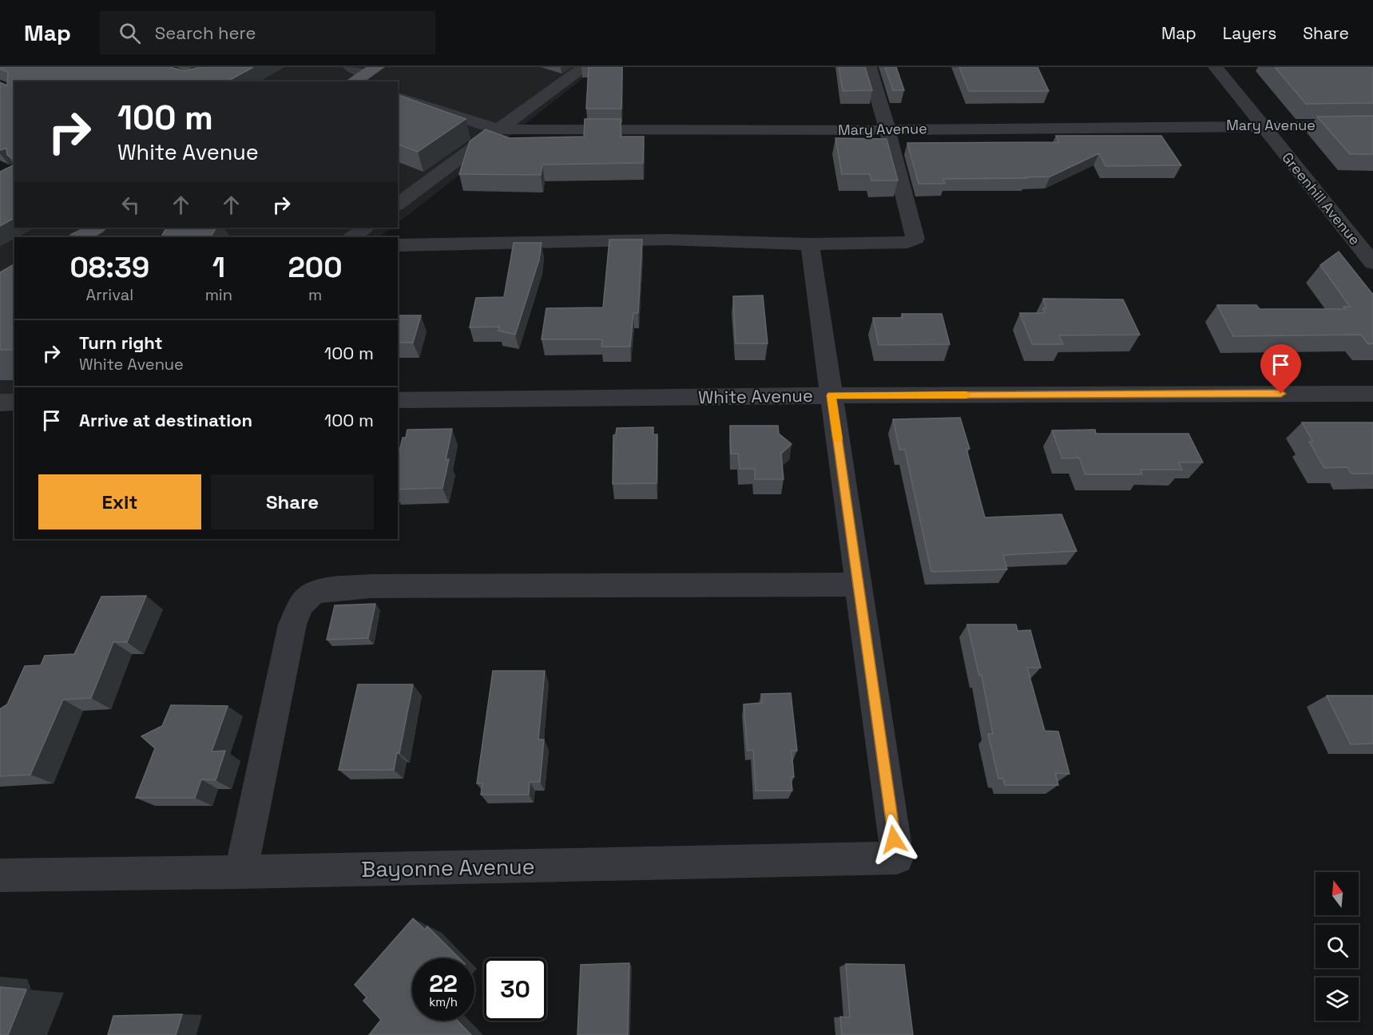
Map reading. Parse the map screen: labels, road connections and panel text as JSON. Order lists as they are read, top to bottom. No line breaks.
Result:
{"streets":{"street":["Mary Avenue","Greenhill Avenue","White Avenue","Bayonne Avenue"]},"crossings":[["Mary Avenue","Greenhill Avenue"]],"north":"top","page":{"header":"Map","search":"Search here","nav":["Map","Layers","Share"],"turn":["100 m","White Avenue"],"eta":["08:39","Arrival","1","min","200","m"],"list":[{"name":"Turn right","note":"White Avenue","value":"100 m"},{"name":"Arrive at destination","value":"100 m"}],"buttons":["Exit","Share"],"speed":"22 km/h","limit":"30"}}
